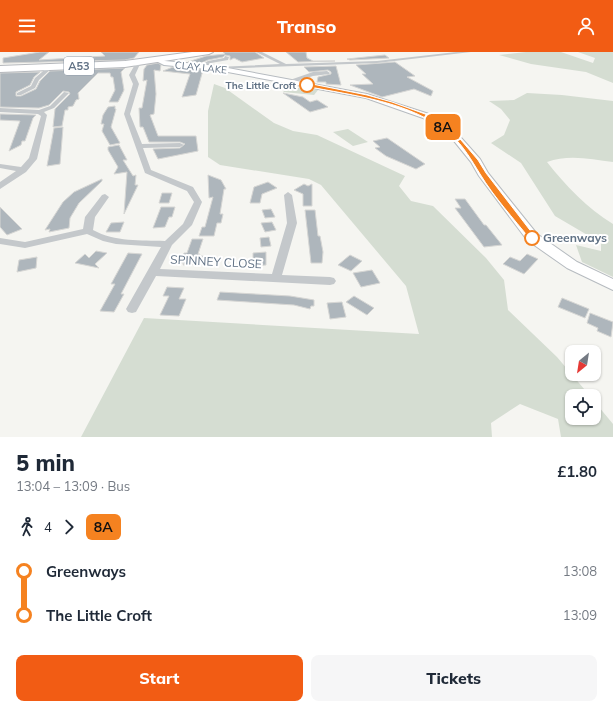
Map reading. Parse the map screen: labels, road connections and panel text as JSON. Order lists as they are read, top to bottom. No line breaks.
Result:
{"streets":{"highway":["A53"],"main road":["CLAY LAKE"],"street":["SPINNEY CLOSE"]},"crossings":[["A53","CLAY LAKE"]],"places":["The Little Croft","Greenways"],"lines":["bus line 8A"],"north":"bottom left","page":{"header":"Transo","on_map":"8A","heading":["5 min","13:04 – 13:09 · Bus","£1.80"],"legs":["4","8A"],"list":[{"name":"Greenways","value":"13:08"},{"name":"The Little Croft","value":"13:09"}],"buttons":["Start","Tickets"]}}
